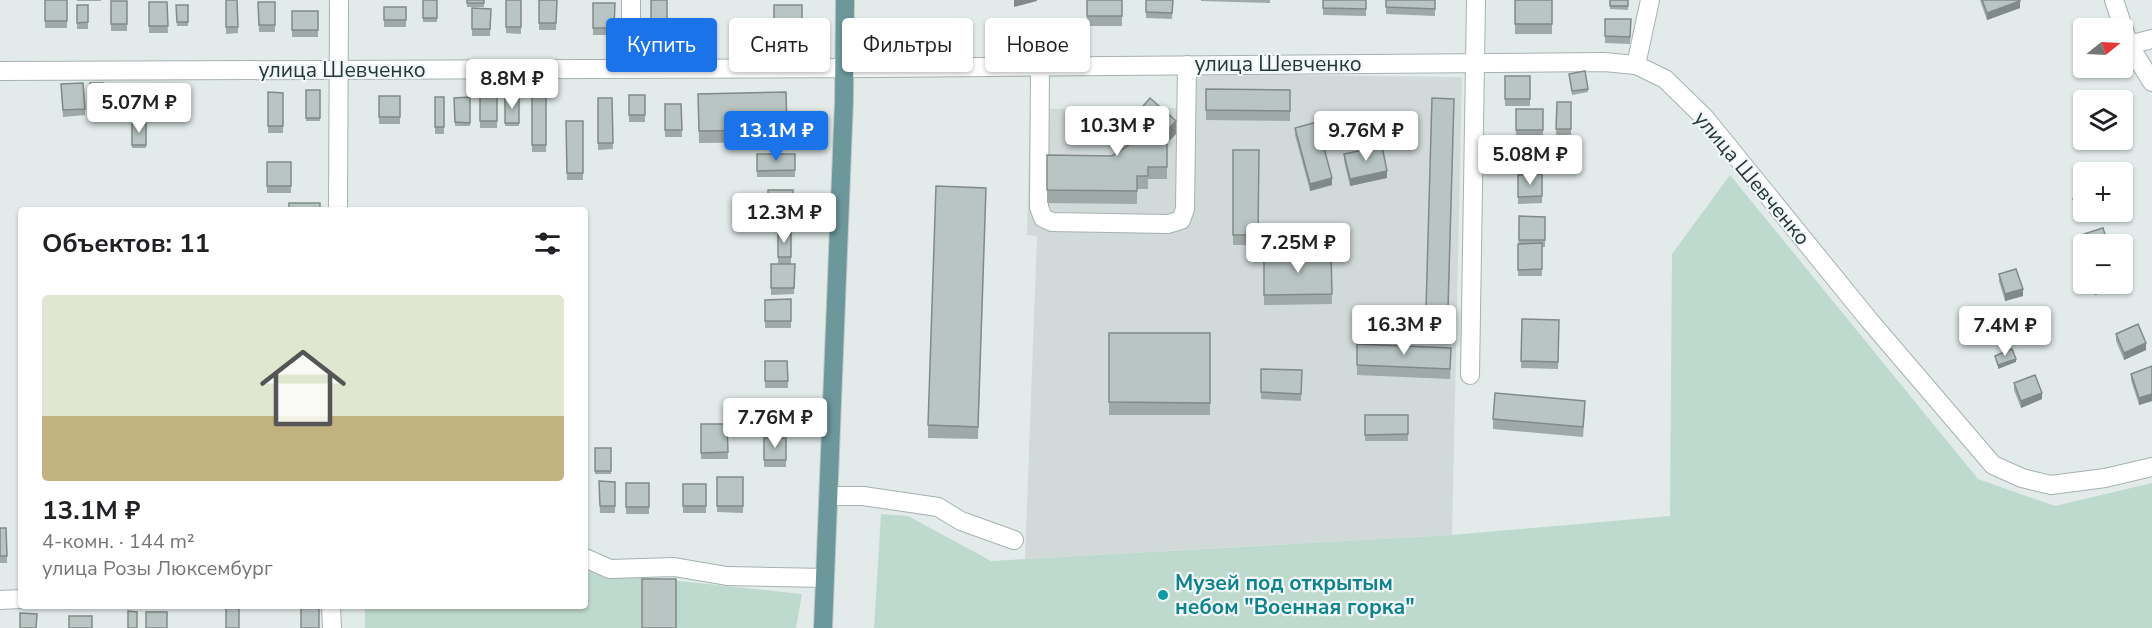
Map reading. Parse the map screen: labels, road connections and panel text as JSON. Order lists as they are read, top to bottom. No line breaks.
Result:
{"streets":{"street":["улица Шевченко"]},"places":["Музей под открытым небом \"Военная горка\""],"north":"right","page":{"map_buttons":["+","−"],"chip":["Купить","Снять","Фильтры","Новое"],"price":["8.8M ₽","5.07M ₽","10.3M ₽","13.1M ₽","9.76M ₽","5.08M ₽","12.3M ₽","7.25M ₽","16.3M ₽","7.4M ₽","7.76M ₽"],"heading":"Объектов: 11","list":[{"name":"13.1M ₽","note":"4-комн. · 144 m² · улица Розы Люксембург"}]}}
